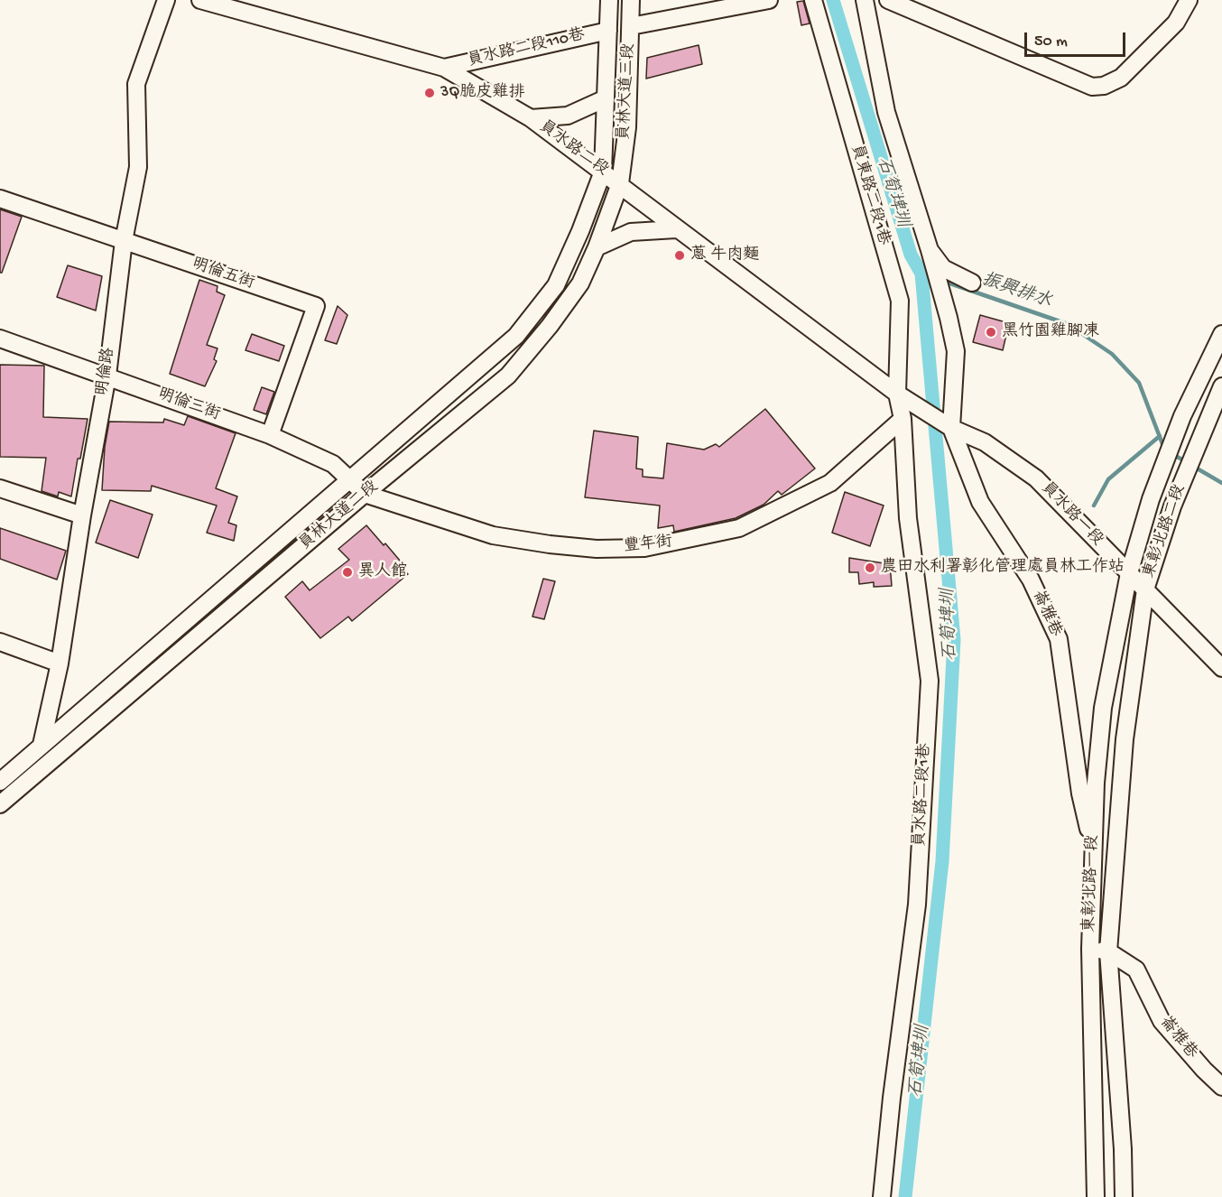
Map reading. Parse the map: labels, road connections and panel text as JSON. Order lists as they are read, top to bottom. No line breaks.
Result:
{"streets":{"street":["員水路二段110巷","員林大道三段","員水路二段","員東路二段1巷","明倫五街","明倫路","明倫三街","員水路一段","員林大道二段","東彰北路二段","豐年街","崙雅巷","員水路二段1巷","東彰北路一段"]},"crossings":[["員水路二段110巷","員林大道三段"],["員水路二段110巷","員水路二段"],["員林大道三段","員水路二段"],["員林大道三段","員林大道二段"],["員水路二段","員東路二段1巷"],["員水路二段","員水路一段"],["員水路二段","員林大道二段"],["員水路二段","員水路二段1巷"],["員東路二段1巷","員水路一段"],["員東路二段1巷","員水路二段1巷"],["明倫五街","明倫路"],["明倫五街","明倫三街"],["明倫路","明倫三街"],["明倫路","員林大道二段"],["明倫三街","員林大道二段"],["明倫三街","豐年街"],["員水路一段","東彰北路二段"],["員水路一段","崙雅巷"],["員水路一段","員水路二段1巷"],["員水路一段","東彰北路一段"],["員林大道二段","豐年街"],["東彰北路二段","東彰北路一段"],["豐年街","員水路二段1巷"],["崙雅巷","東彰北路一段"]],"water":["石筍埤圳","振興排水"],"places":["3Q脆皮雞排","蔥 牛肉麵","黑竹園雞腳凍","農田水利署彰化管理處員林工作站","異人館"],"scale_bar":"50 m"}
